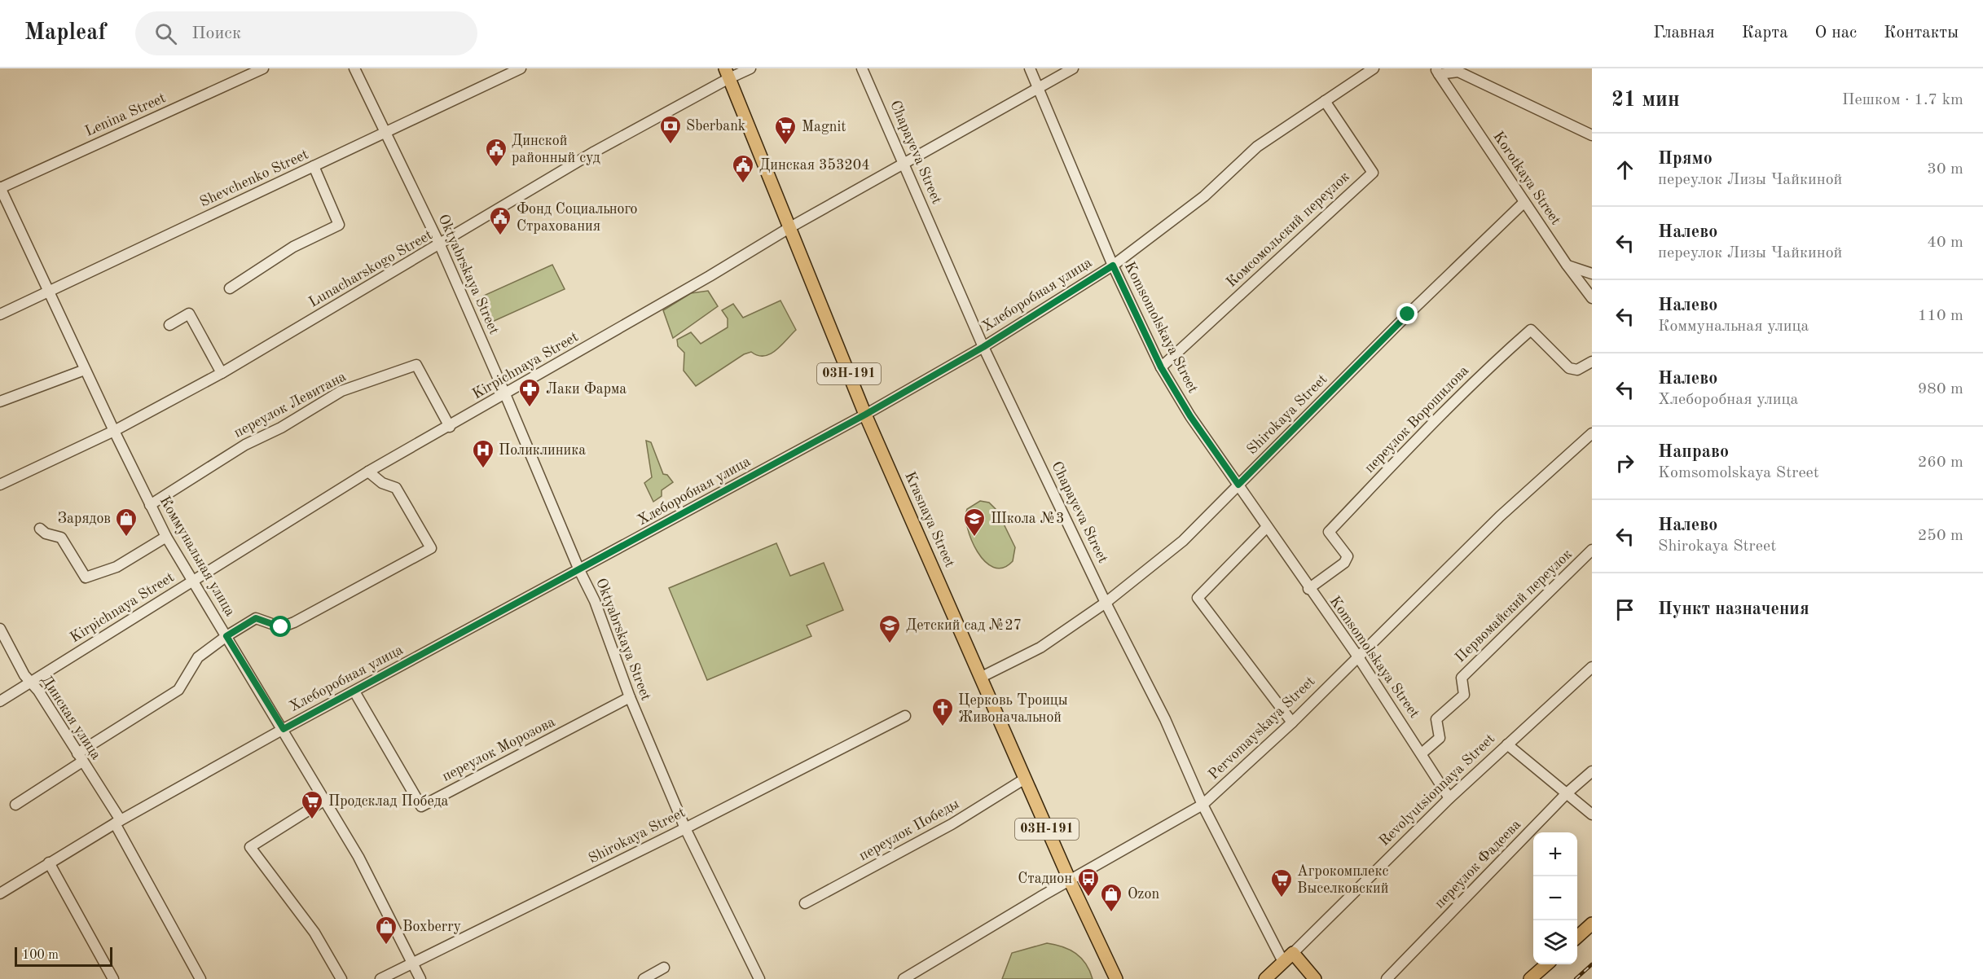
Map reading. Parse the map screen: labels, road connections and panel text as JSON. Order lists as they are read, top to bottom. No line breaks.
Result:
{"streets":{"main road":["03Н-191","Krasnaya Street","Revolyutsionnaya Street"],"street":["Lenina Street","Chapayeva Street","Shevchenko Street","Korotkaya Street","Комсомольский переулок","Lunacharskogo Street","Oktyabrskaya Street","Хлеборобная улица","Komsomolskaya Street","Kirpichnaya Street","переулок Левитана","Shirokaya Street","переулок Ворошилова","Коммунальная улица","Первомайский переулок","Динская улица","Pervomayskaya Street","переулок Морозова","переулок Победы","переулок Фадеева"]},"crossings":[["Lenina Street","Коммунальная улица"],["Chapayeva Street","Хлеборобная улица"],["Chapayeva Street","Kirpichnaya Street"],["Chapayeva Street","Shirokaya Street"],["Chapayeva Street","Pervomayskaya Street"],["Chapayeva Street","Revolyutsionnaya Street"],["Shevchenko Street","Oktyabrskaya Street"],["Shevchenko Street","Коммунальная улица"],["Korotkaya Street","Shirokaya Street"],["Комсомольский переулок","Хлеборобная улица"],["Комсомольский переулок","Komsomolskaya Street"],["Lunacharskogo Street","Oktyabrskaya Street"],["Lunacharskogo Street","Krasnaya Street"],["Lunacharskogo Street","Коммунальная улица"],["Oktyabrskaya Street","Хлеборобная улица"],["Oktyabrskaya Street","Kirpichnaya Street"],["Oktyabrskaya Street","Shirokaya Street"],["Oktyabrskaya Street","переулок Морозова"],["Хлеборобная улица","Komsomolskaya Street"],["Хлеборобная улица","Krasnaya Street"],["Хлеборобная улица","Коммунальная улица"],["Хлеборобная улица","Динская улица"],["Хлеборобная улица","переулок Морозова"],["Komsomolskaya Street","Kirpichnaya Street"],["Komsomolskaya Street","Shirokaya Street"],["Komsomolskaya Street","переулок Ворошилова"],["Komsomolskaya Street","Первомайский переулок"],["Komsomolskaya Street","Pervomayskaya Street"],["Komsomolskaya Street","Revolyutsionnaya Street"],["Kirpichnaya Street","переулок Левитана"],["Kirpichnaya Street","Krasnaya Street"],["Kirpichnaya Street","Коммунальная улица"],["Kirpichnaya Street","Динская улица"],["переулок Левитана","Коммунальная улица"],["Shirokaya Street","Krasnaya Street"],["Shirokaya Street","Коммунальная улица"],["Krasnaya Street","Pervomayskaya Street"],["Krasnaya Street","переулок Победы"]],"places":{"bank":["Sberbank"],"supermarket":["Magnit","Продсклад Победа","Агрокомплекс Выселковский"],"public building":["Динской районный суд","Динская 353204","Фонд Социального Страхования"],"pharmacy":["Лаки Фарма"],"hospital":["Поликлиника"],"shop":["Зарядов","Ozon","Boxberry"],"school or university":["Школа №3","Детский сад №27"],"church":["Церковь Троицы Живоначальной"],"bus stop":["Стадион"]},"scale_bar":"100 m","page":{"header":"Mapleaf","search":"Поиск","nav":["Главная","Карта","О нас","Контакты"],"heading":["21 мин","Пешком · 1.7 km"],"list":[["Прямо","переулок Лизы Чайкиной","30 m"],["Налево","переулок Лизы Чайкиной","40 m"],["Налево","Коммунальная улица","110 m"],["Налево","Хлеборобная улица","980 m"],["Направо","Komsomolskaya Street","260 m"],["Налево","Shirokaya Street","250 m"],"Пункт назначения"],"map_buttons":["+","−"],"scale":"100 m"}}
